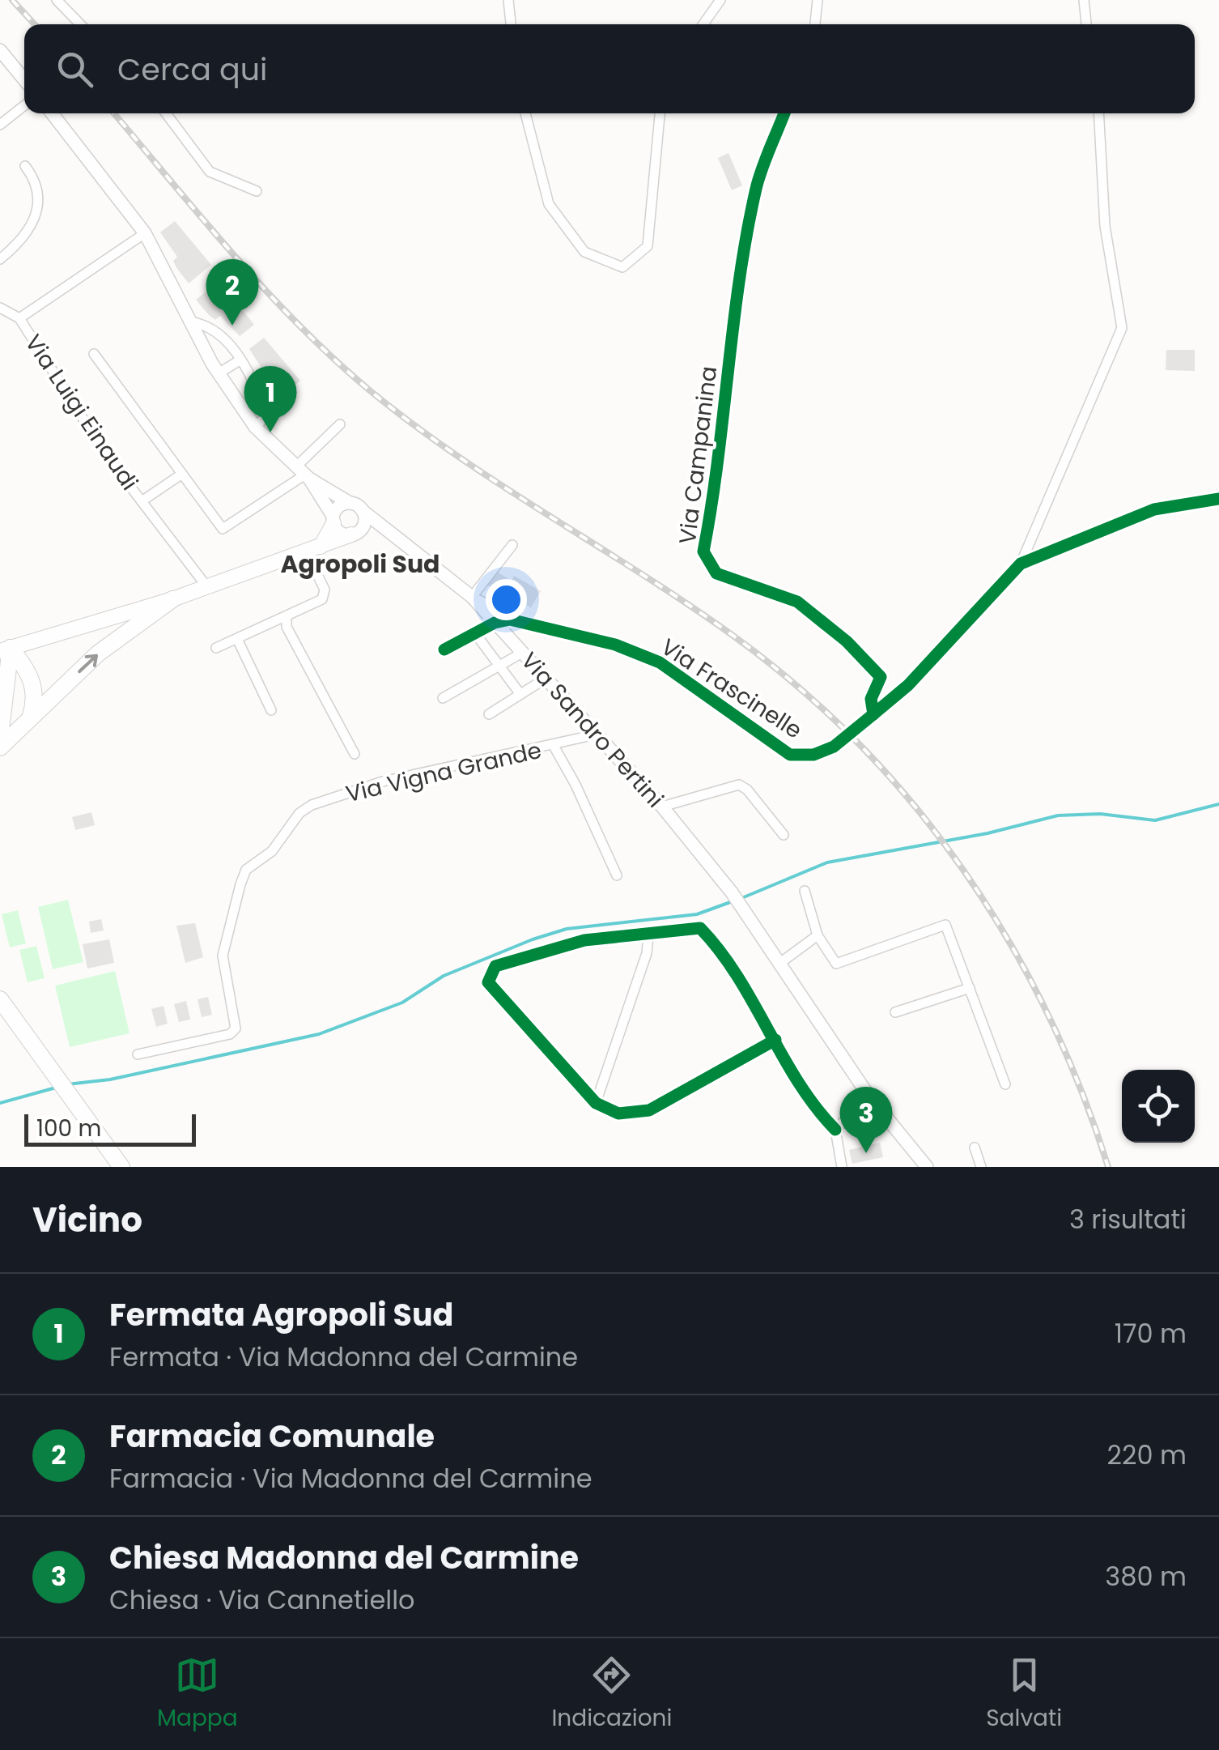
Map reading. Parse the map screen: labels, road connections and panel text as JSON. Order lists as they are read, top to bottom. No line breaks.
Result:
{"streets":{"street":["Via Luigi Einaudi","Via Campanina","Via Frascinelle","Via Sandro Pertini","Via Vigna Grande"]},"crossings":[["Via Campanina","Via Frascinelle"],["Via Frascinelle","Via Sandro Pertini"],["Via Sandro Pertini","Via Vigna Grande"]],"districts":["Agropoli Sud"],"scale_bar":"100 m","page":{"search":"Cerca qui","pins":["2","1","3"],"scale":"100 m","heading":["Vicino","3 risultati"],"list":[{"mark":"1","name":"Fermata Agropoli Sud","note":"Fermata · Via Madonna del Carmine","value":"170 m"},{"mark":"2","name":"Farmacia Comunale","note":"Farmacia · Via Madonna del Carmine","value":"220 m"},{"mark":"3","name":"Chiesa Madonna del Carmine","note":"Chiesa · Via Cannetiello","value":"380 m"}],"nav":["Mappa","Indicazioni","Salvati"]}}
